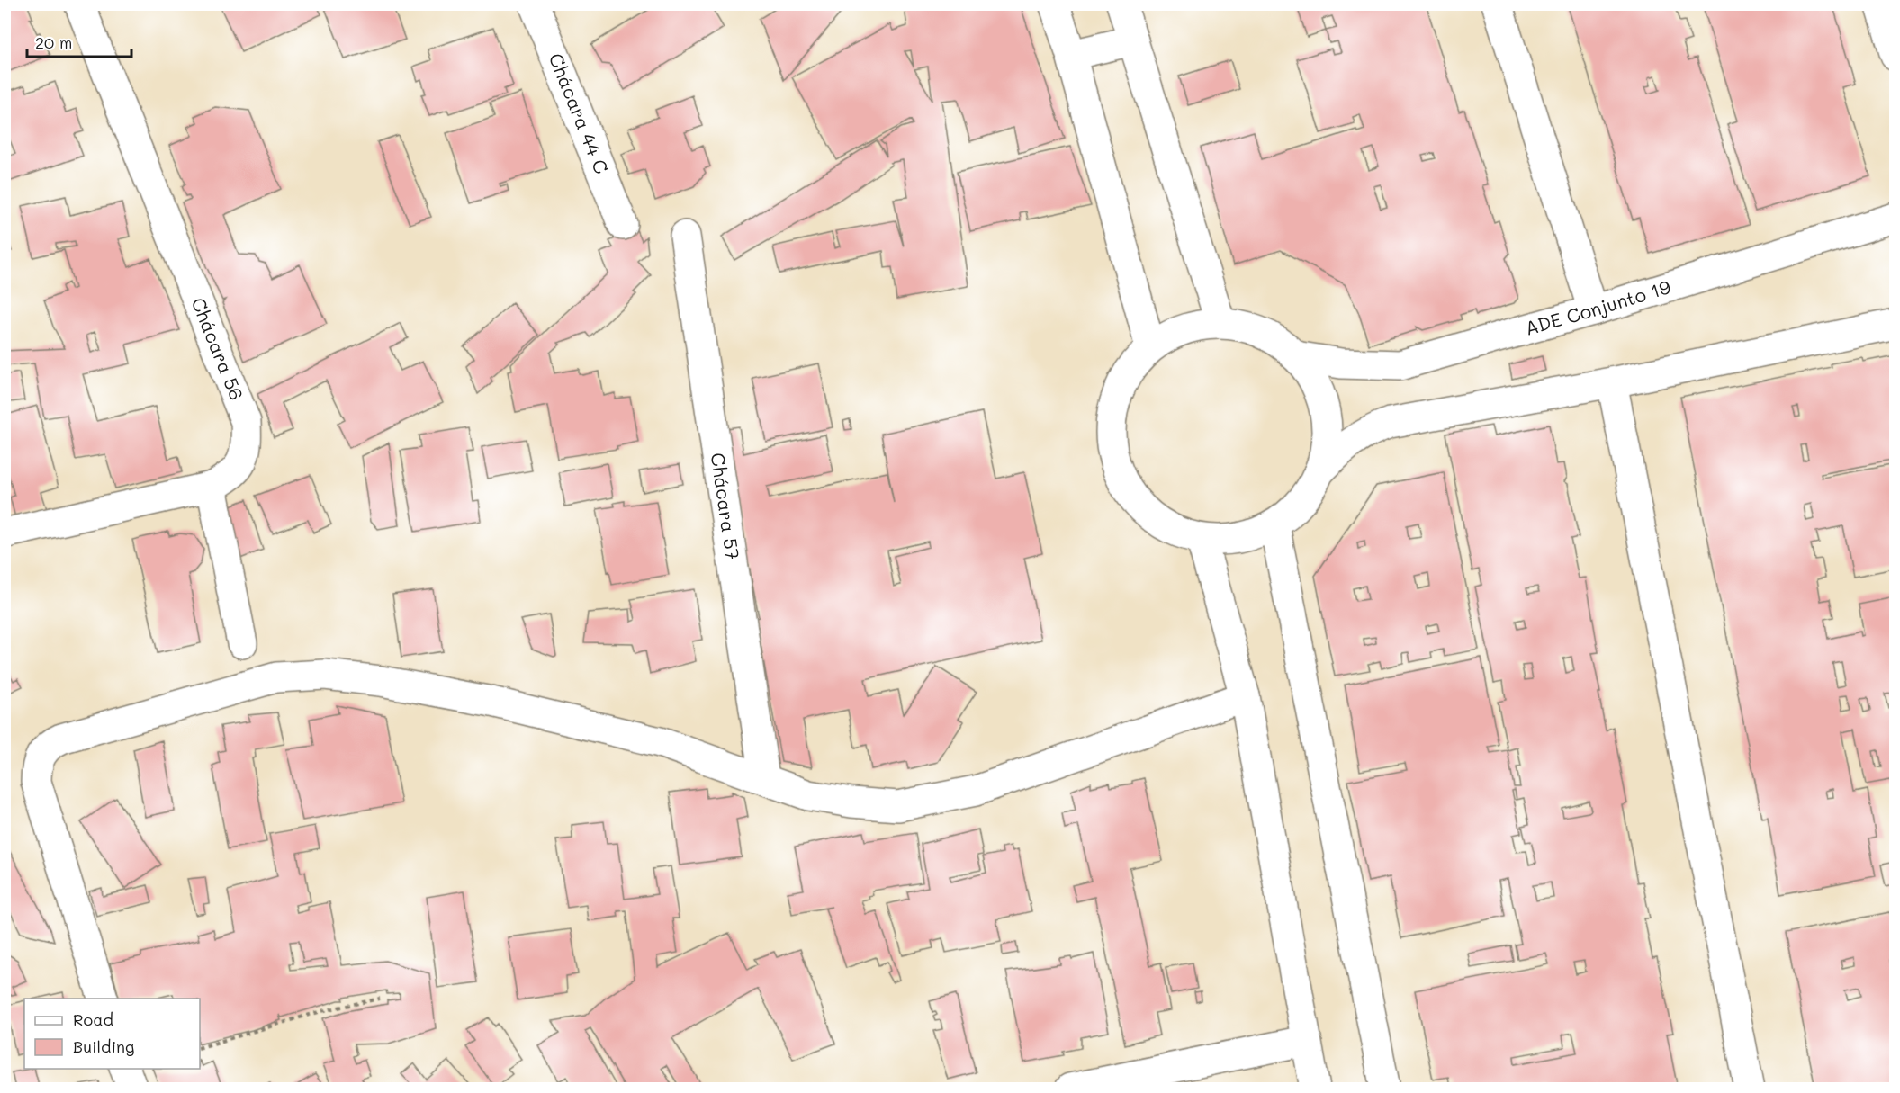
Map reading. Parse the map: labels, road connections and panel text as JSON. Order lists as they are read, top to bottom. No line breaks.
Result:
{"streets":{"street":["Chácara 44 C","ADE Conjunto 19","Chácara 56","Chácara 57"]},"legend":["Road","Building"],"scale_bar":"20 m"}
